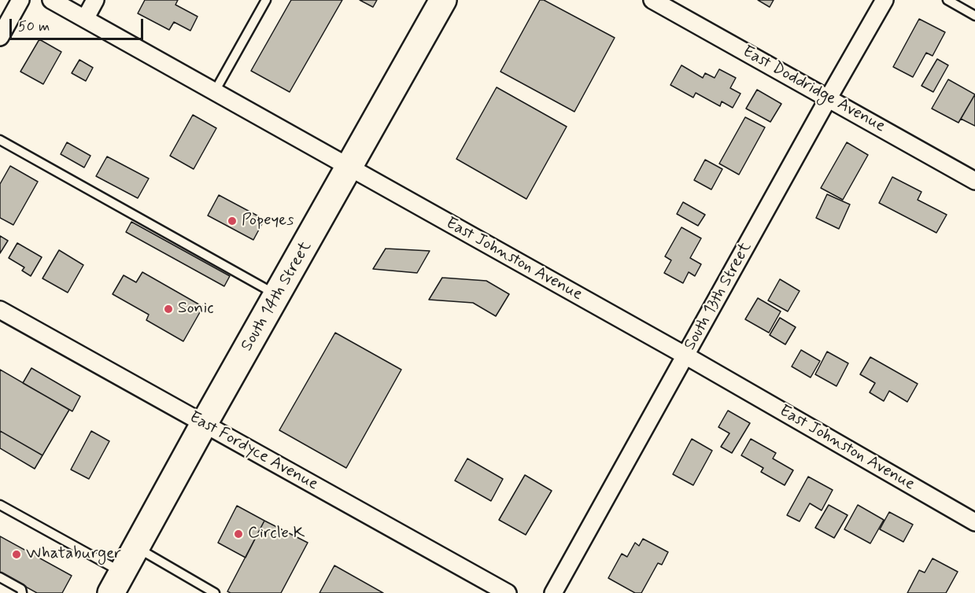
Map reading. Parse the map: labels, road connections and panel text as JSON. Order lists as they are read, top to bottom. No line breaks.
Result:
{"streets":{"main road":["South 14th Street"],"street":["East Doddridge Avenue","East Johnston Avenue","South 13th Street","East Fordyce Avenue"]},"crossings":[["East Doddridge Avenue","South 13th Street"],["East Johnston Avenue","South 14th Street"],["East Johnston Avenue","South 13th Street"],["South 14th Street","East Fordyce Avenue"]],"places":["Popeyes","Sonic","Circle K","Whataburger"],"scale_bar":"50 m"}
